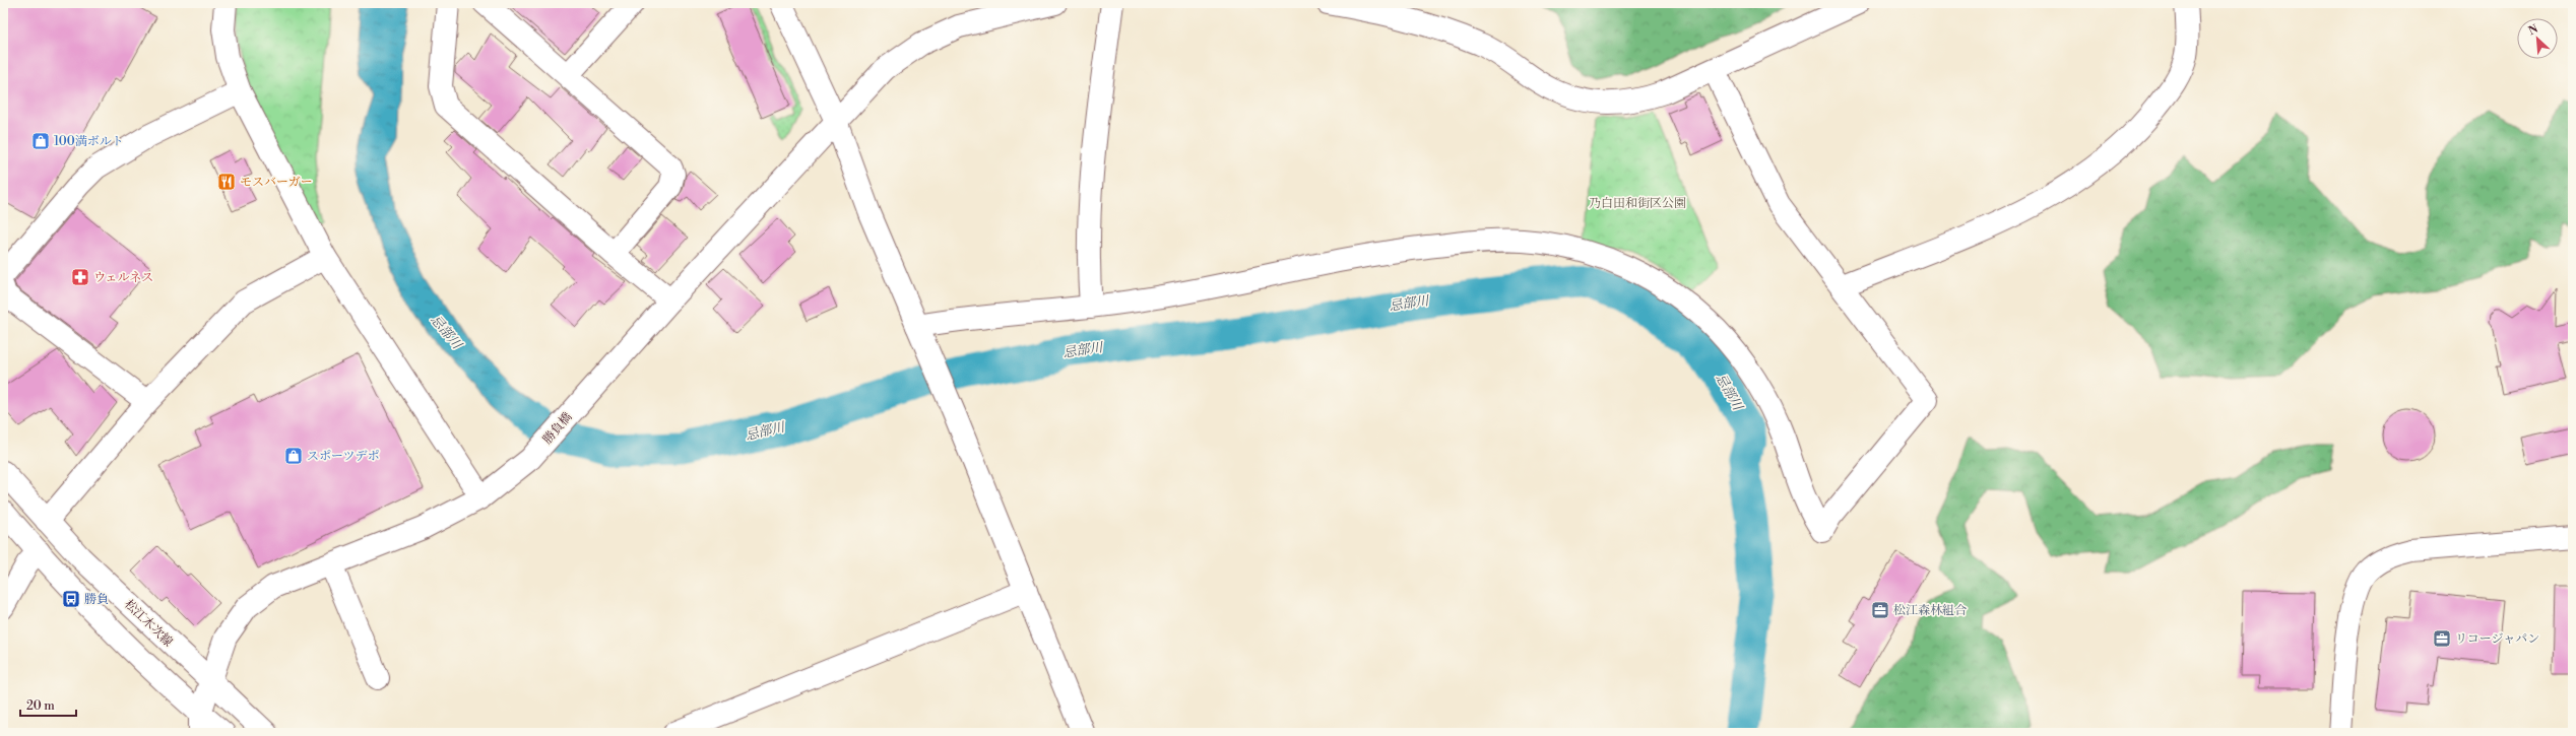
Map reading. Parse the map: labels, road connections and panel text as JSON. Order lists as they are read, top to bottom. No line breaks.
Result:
{"streets":{"street":["勝負橋","松江木次線"]},"crossings":[["勝負橋","松江木次線"]],"water":["忌部川"],"parks":["乃白田和街区公園"],"places":{"shop":["100満ボルト","スポーツデポ"],"restaurant":["モスバーガー"],"pharmacy":["ウェルネス"],"bus stop":["勝負"],"office":["松江森林組合","リコージャパン"]},"scale_bar":"20 m","north":"top left"}
